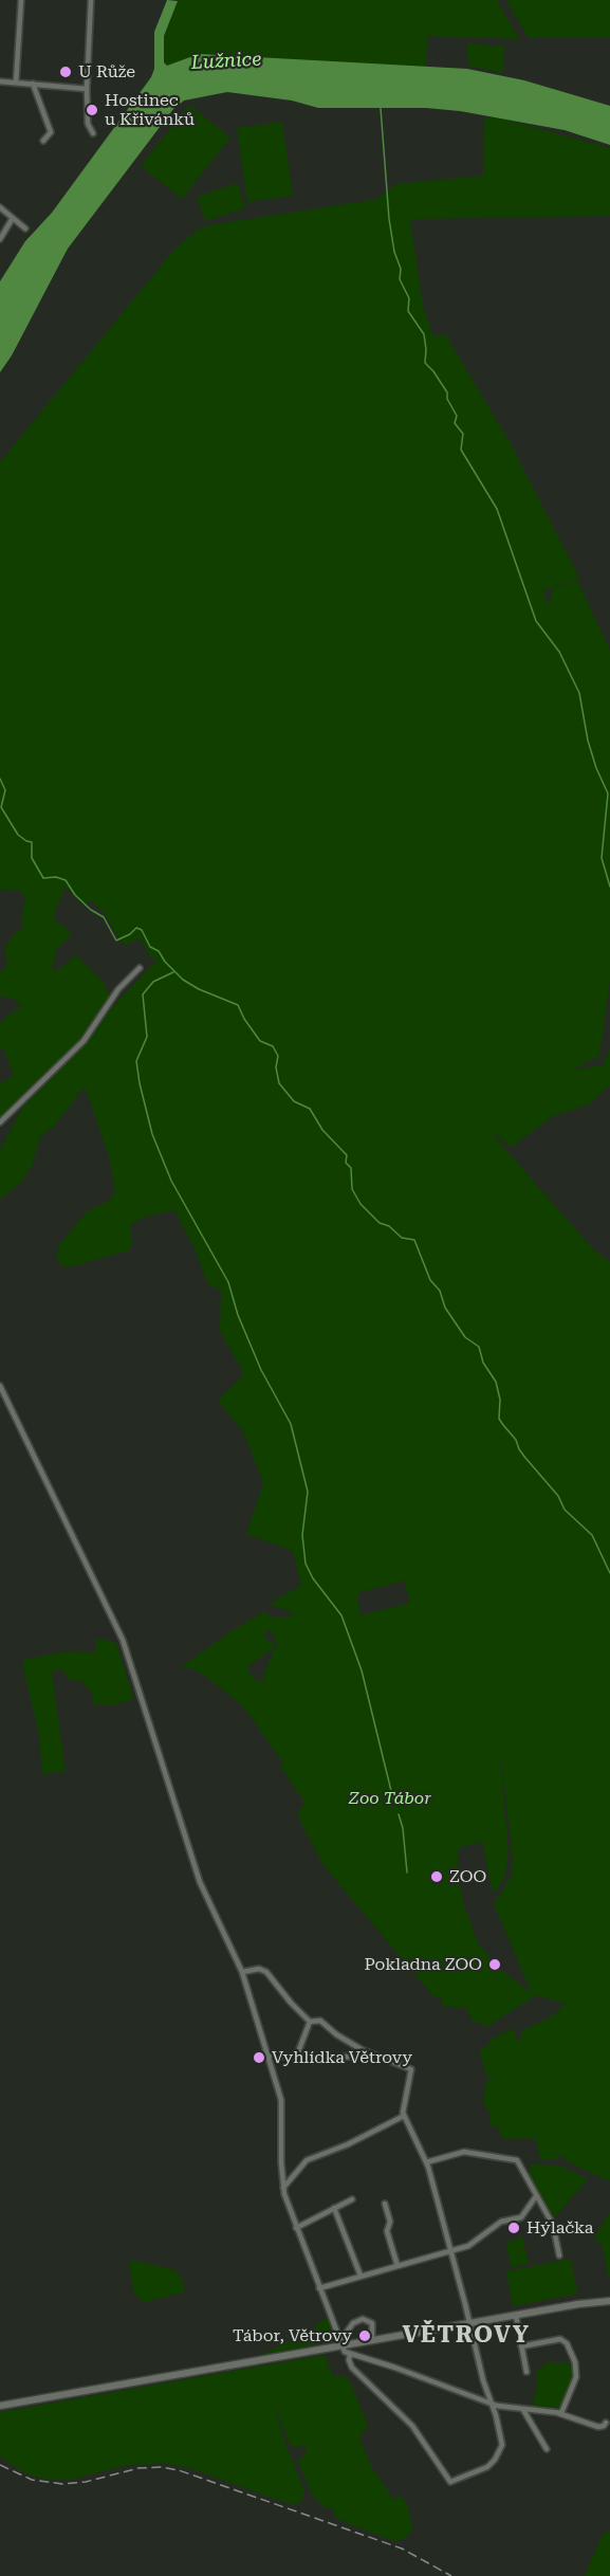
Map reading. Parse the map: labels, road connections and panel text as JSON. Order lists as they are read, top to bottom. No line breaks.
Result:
{"districts":["VĚTROVY"],"water":["Lužnice"],"parks":["Zoo Tábor"],"places":["U Růže","Hostinec u Křivánků","ZOO","Pokladna ZOO","Vyhlídka Větrovy","Hýlačka","Tábor, Větrovy"]}
